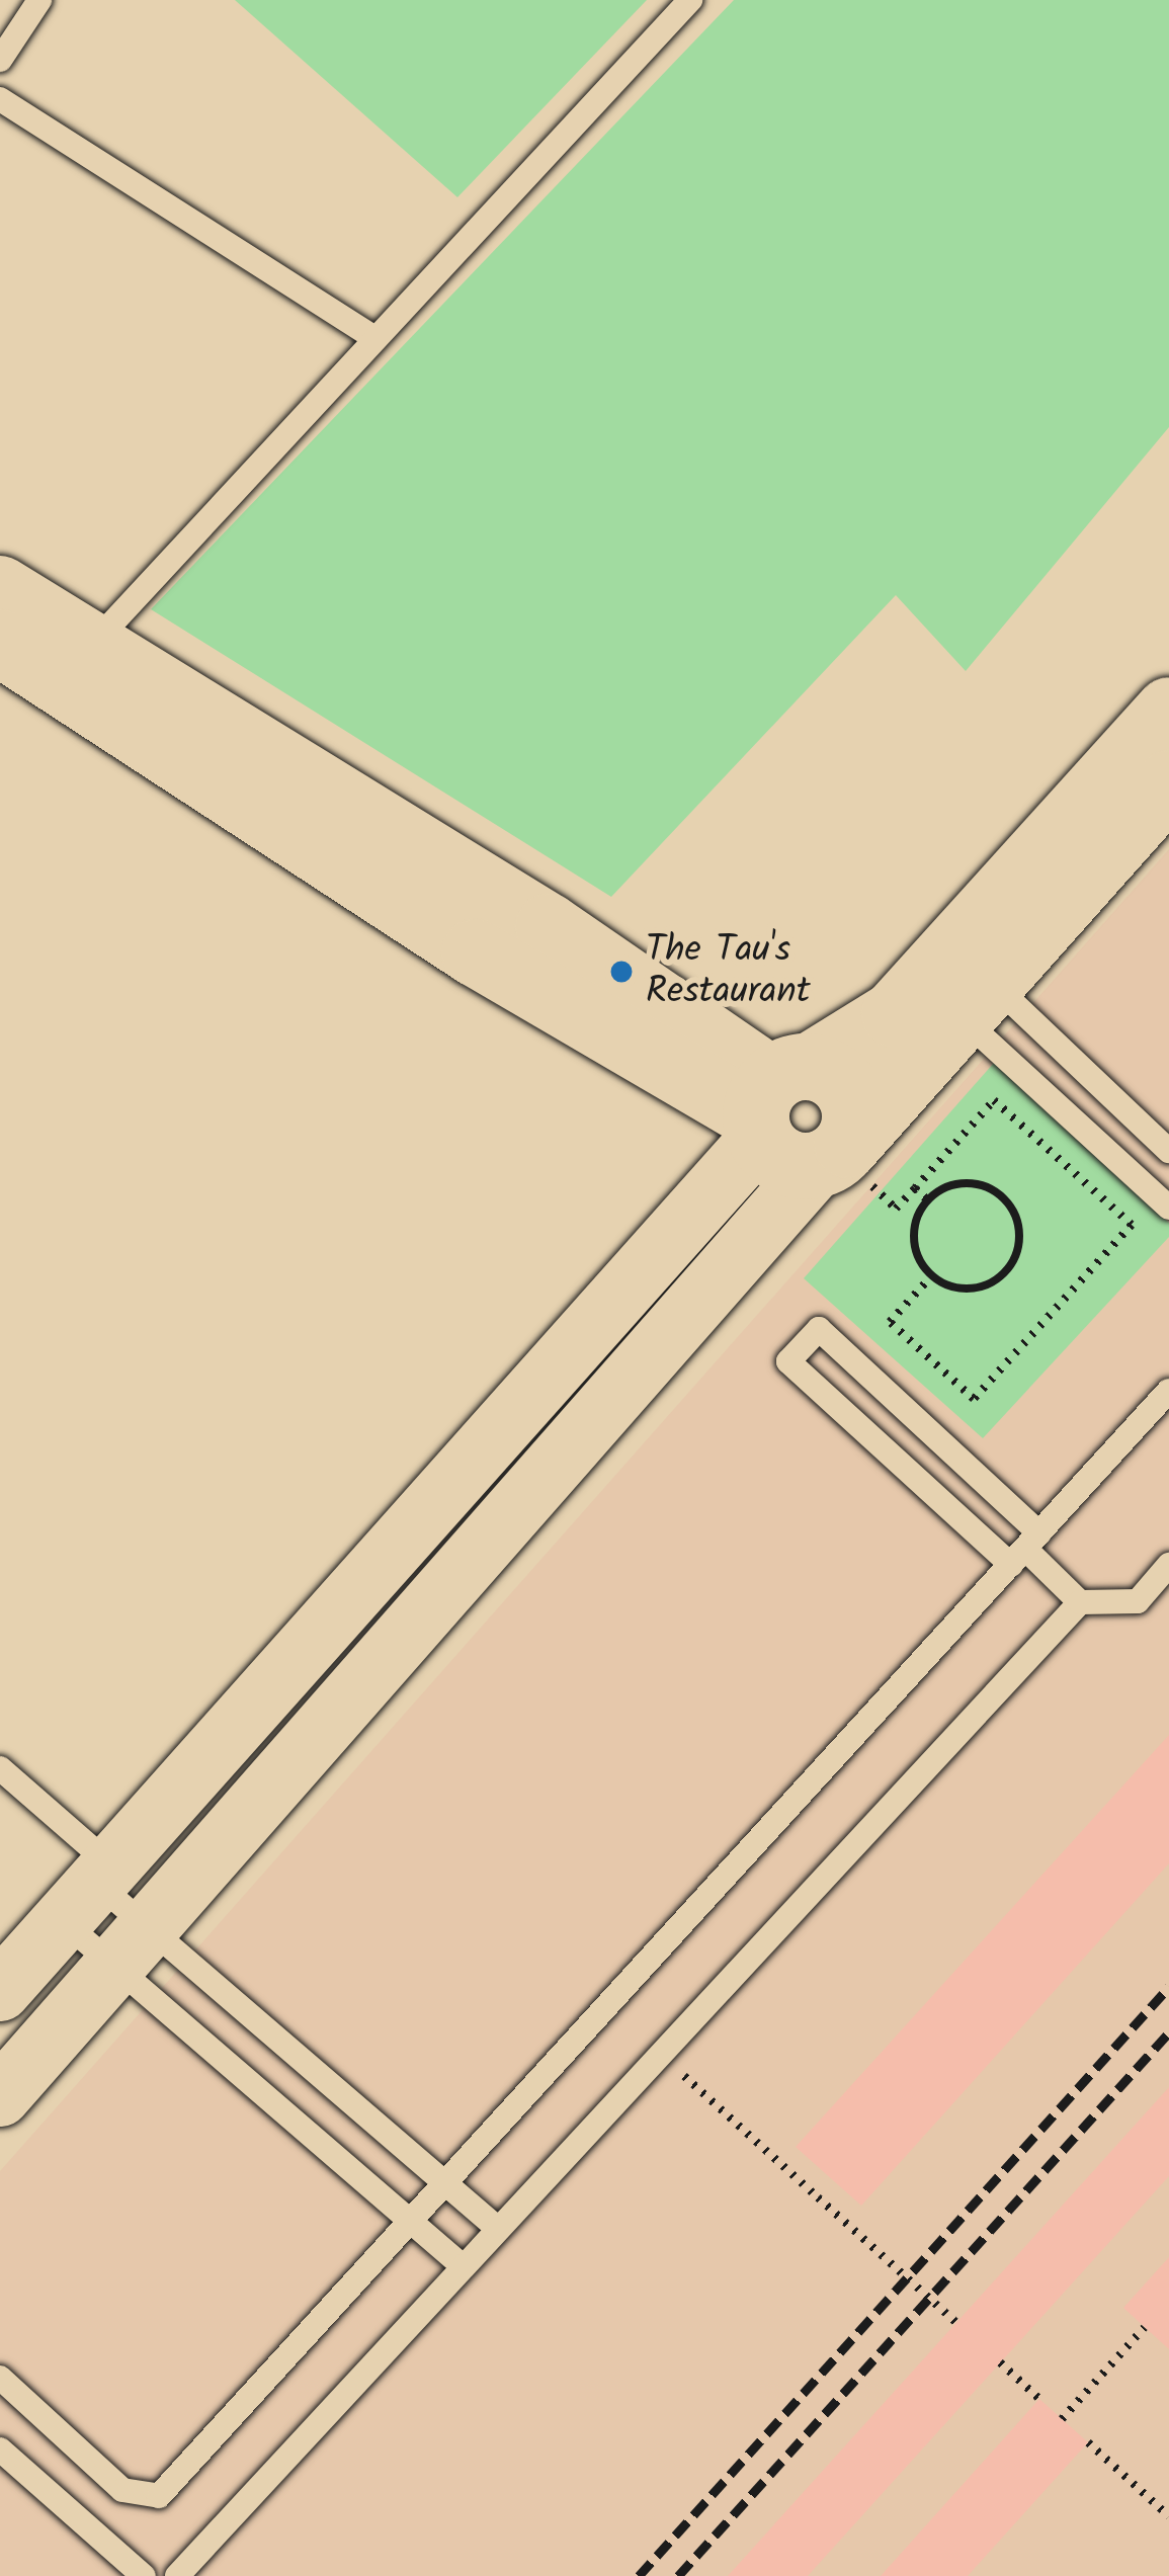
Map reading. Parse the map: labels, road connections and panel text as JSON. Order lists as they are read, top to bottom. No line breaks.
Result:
{"places":["The Tau's Restaurant"]}
